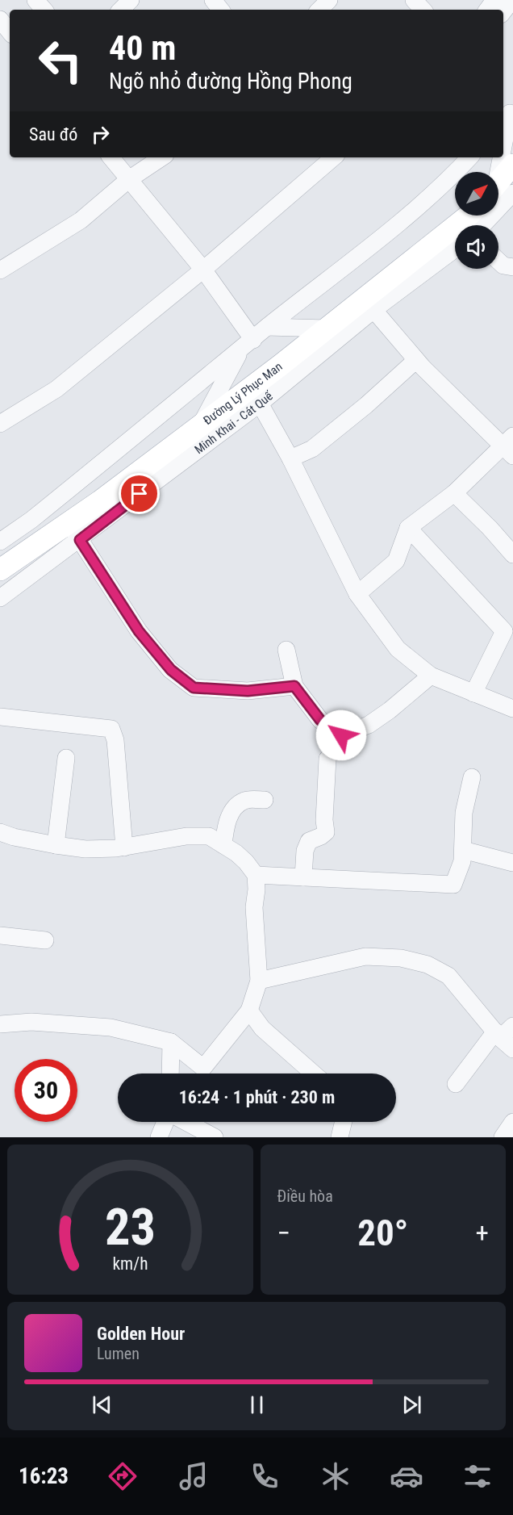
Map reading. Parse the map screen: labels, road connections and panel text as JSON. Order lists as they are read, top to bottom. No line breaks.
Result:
{"streets":{"main road":["Đường Lý Phục Man"],"street":["Minh Khai - Cát Quế"]},"crossings":[["Đường Lý Phục Man","Minh Khai - Cát Quế"]],"north":"top right","page":{"turn":["40 m","Ngõ nhỏ đường Hồng Phong"],"then":"Sau đó","limit":"30","trip":"16:24 · 1 phút · 230 m","tile":"Điều hòa","heat":["−","20°","+"],"song":["Golden Hour","Lumen"],"tabs":"16:23","gauge":["23","km/h"]}}
